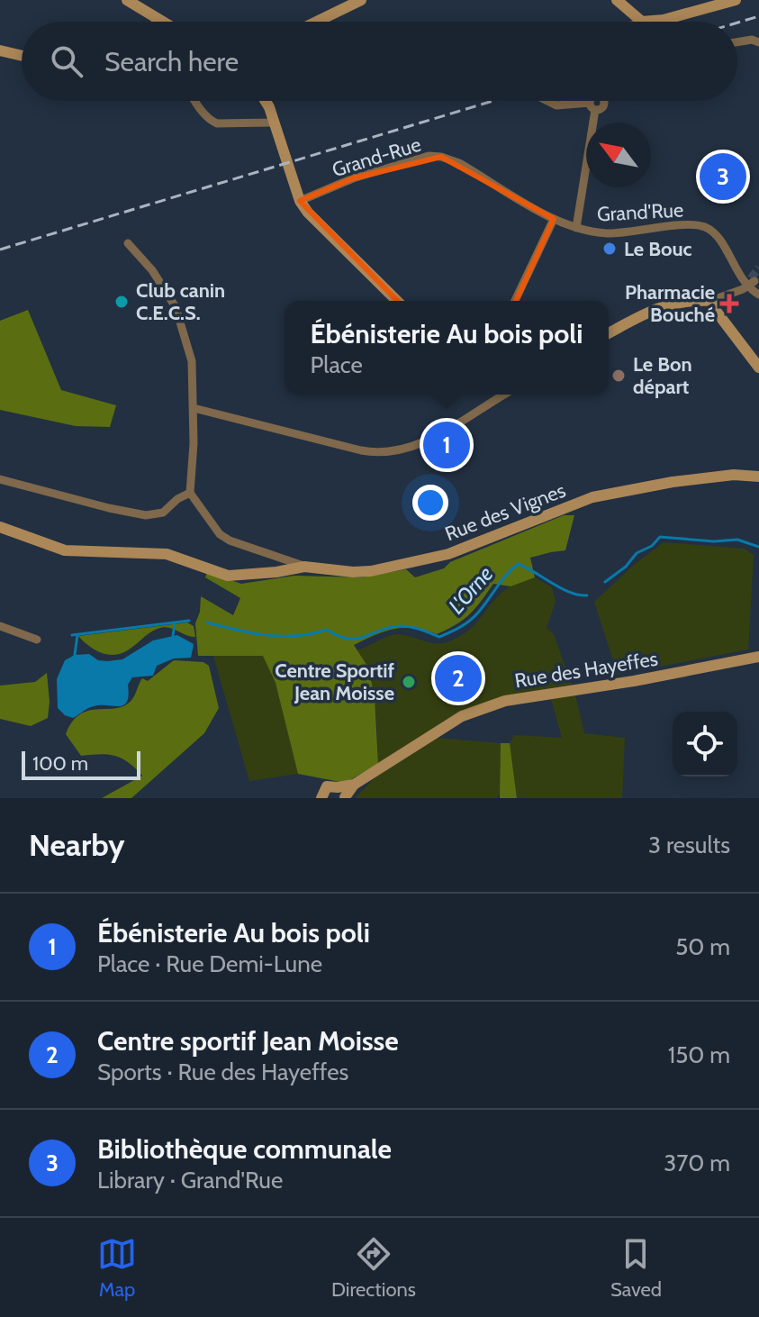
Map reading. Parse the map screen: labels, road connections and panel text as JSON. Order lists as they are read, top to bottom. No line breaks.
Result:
{"streets":{"street":["Grand-Rue","Grand'Rue","Rue des Vignes","Rue des Hayeffes"]},"crossings":[["Grand-Rue","Grand'Rue"]],"water":["L'Orne"],"places":{"other":["Le Bouc","Club canin C.E.C.S.","Le Bon départ","Centre Sportif Jean Moisse"],"health":["Pharmacie Bouché"]},"scale_bar":"100 m","north":"top left","page":{"search":"Search here","pins":["3","1","2"],"popup":["Ébénisterie Au bois poli","Place"],"scale":"100 m","heading":["Nearby","3 results"],"list":[{"mark":"1","name":"Ébénisterie Au bois poli","note":"Place · Rue Demi-Lune","value":"50 m"},{"mark":"2","name":"Centre sportif Jean Moisse","note":"Sports · Rue des Hayeffes","value":"150 m"},{"mark":"3","name":"Bibliothèque communale","note":"Library · Grand'Rue","value":"370 m"}],"nav":["Map","Directions","Saved"]}}
